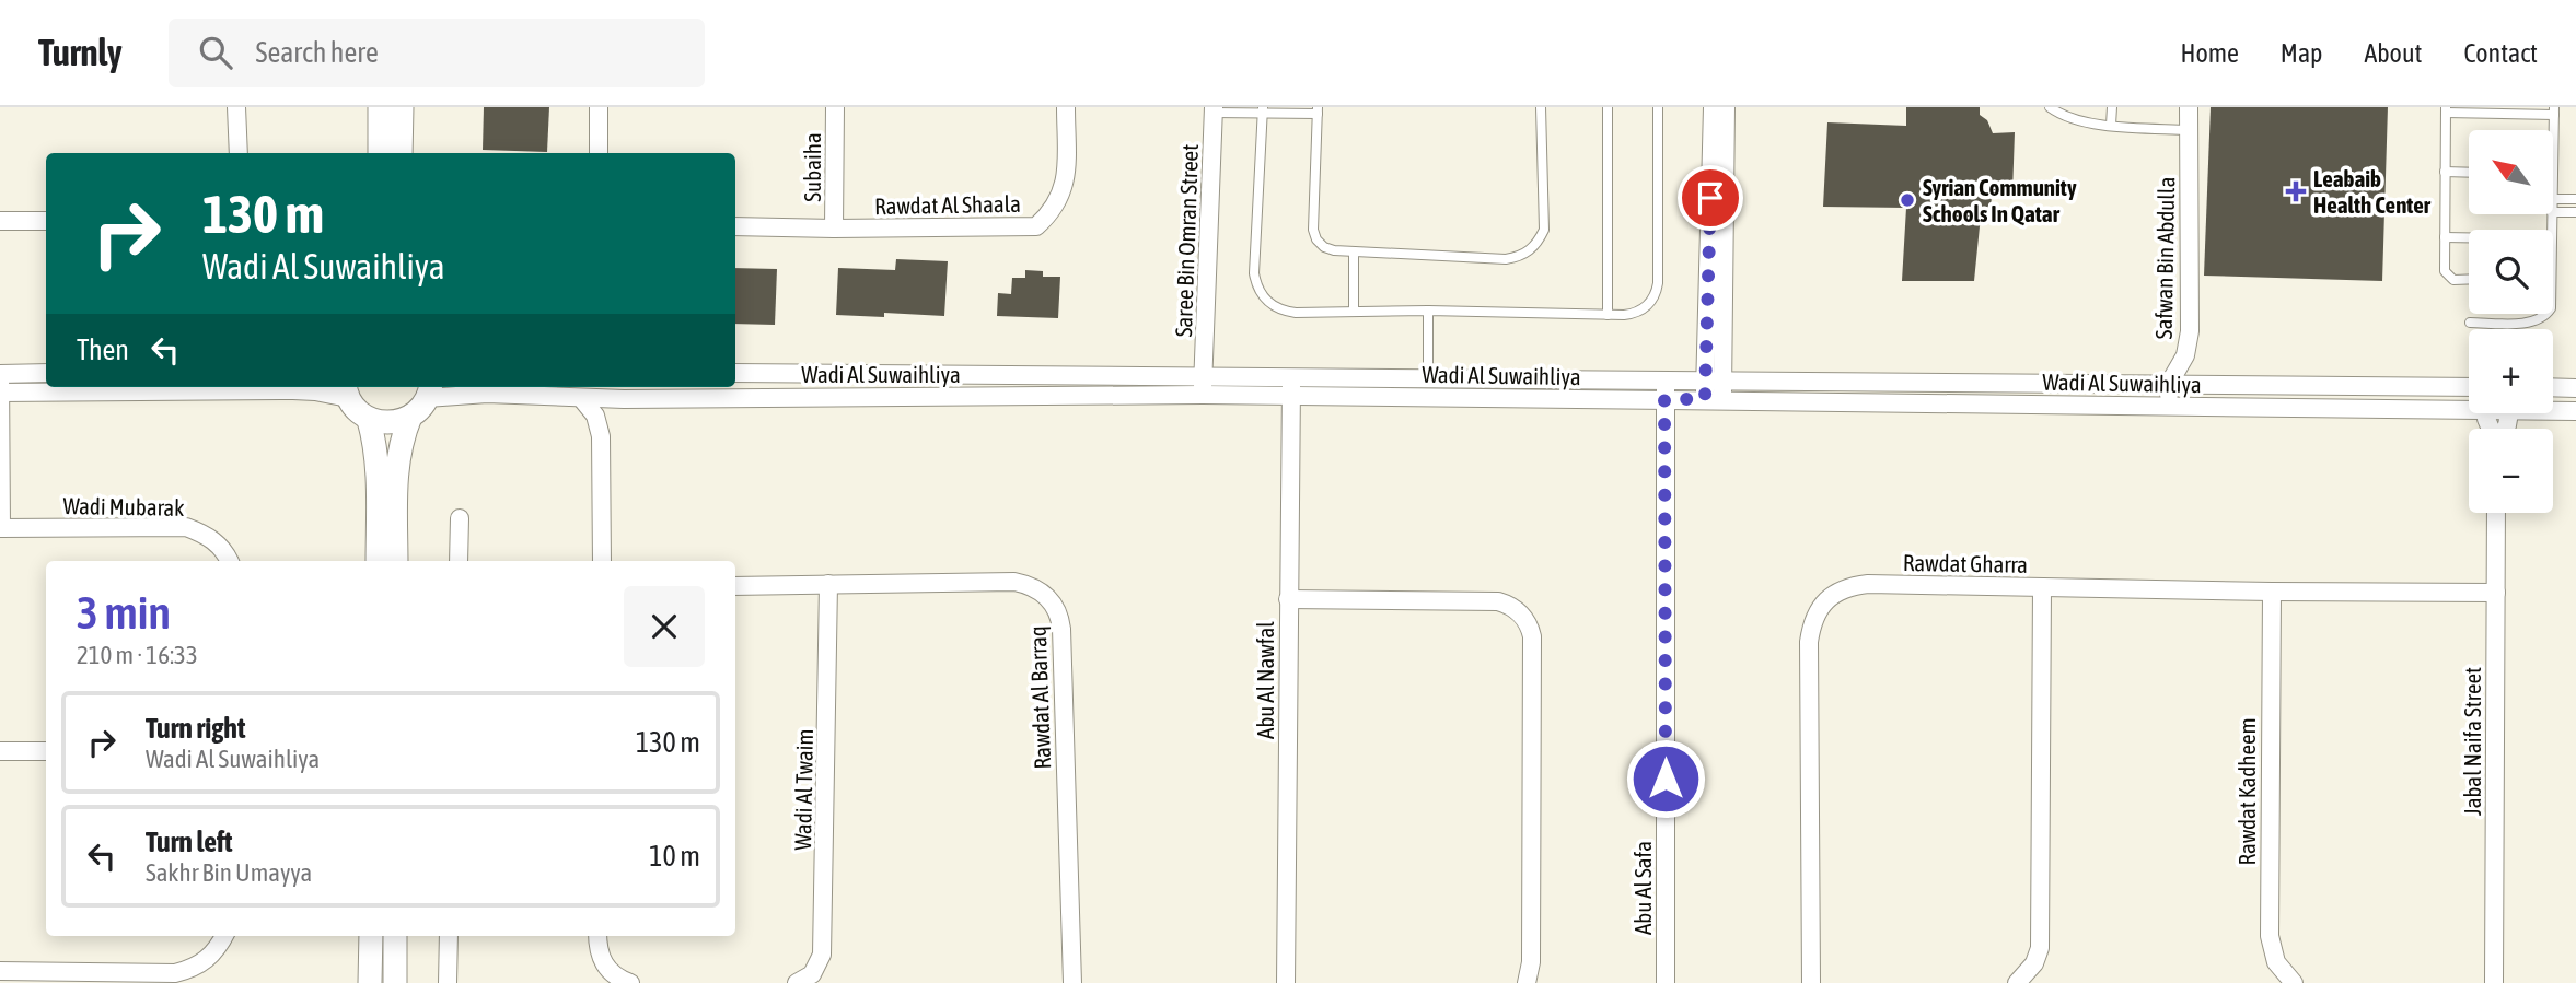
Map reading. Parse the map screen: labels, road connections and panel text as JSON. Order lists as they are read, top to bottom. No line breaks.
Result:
{"streets":{"street":["Subaiha","Rawdat Al Shaala","Saree Bin Omran Street","Safwan Bin Abdulla","Wadi Al Suwaihliya","Wadi Mubarak","Rawdat Gharra","Abu Al Nawfal","Rawdat Al Barraq","Jabal Naifa Street","Wadi Al Twaim","Rawdat Kadheem","Abu Al Safa"]},"crossings":[["Subaiha","Rawdat Al Shaala"],["Saree Bin Omran Street","Wadi Al Suwaihliya"],["Safwan Bin Abdulla","Wadi Al Suwaihliya"],["Wadi Al Suwaihliya","Abu Al Nawfal"],["Wadi Al Suwaihliya","Abu Al Safa"],["Rawdat Gharra","Jabal Naifa Street"],["Rawdat Gharra","Rawdat Kadheem"],["Rawdat Al Barraq","Wadi Al Twaim"]],"places":{"health":["Leabaib Health Center"],"other":["Syrian Community Schools In Qatar"]},"north":"top left","page":{"header":"Turnly","search":"Search here","nav":["Home","Map","About","Contact"],"map_buttons":["+","−"],"turn":["130 m","Wadi Al Suwaihliya"],"then":"Then","heading":["3 min","210 m · 16:33"],"list":[{"name":"Turn right","note":"Wadi Al Suwaihliya","value":"130 m"},{"name":"Turn left","note":"Sakhr Bin Umayya","value":"10 m"}]}}
